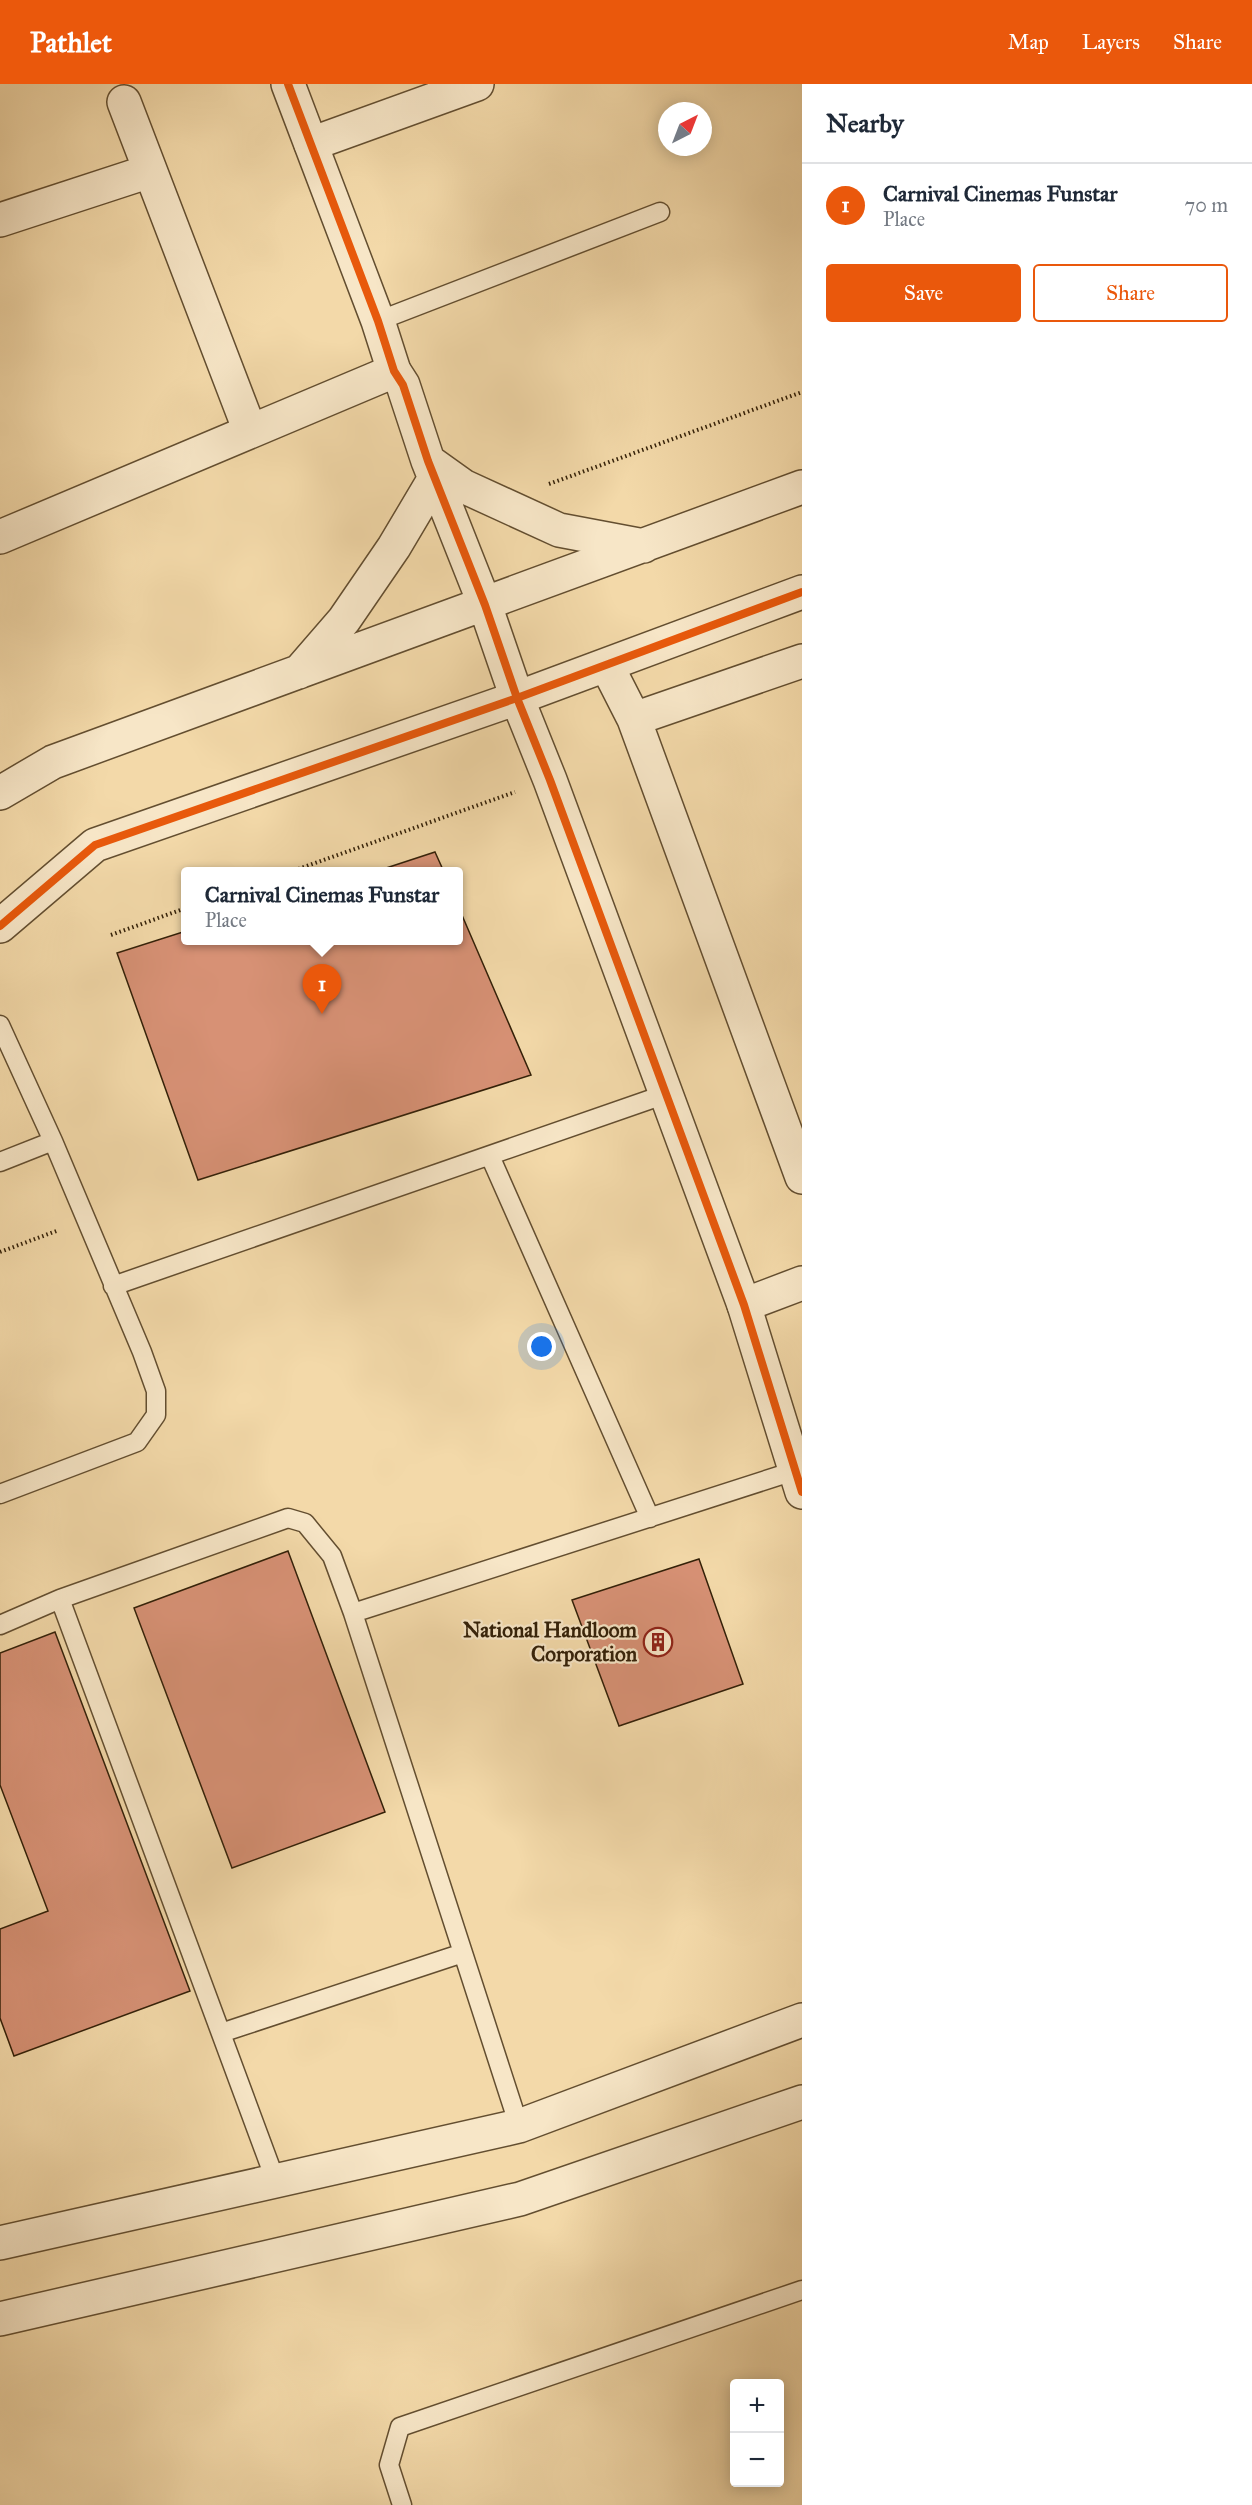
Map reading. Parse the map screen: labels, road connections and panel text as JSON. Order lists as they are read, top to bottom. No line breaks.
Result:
{"places":{"building":["National Handloom Corporation"]},"north":"top right","page":{"header":"Pathlet","nav":["Map","Layers","Share"],"heading":"Nearby","list":[{"mark":"1","name":"Carnival Cinemas Funstar","note":"Place","value":"70 m"}],"buttons":["Save","Share"],"popup":["Carnival Cinemas Funstar","Place"],"pins":"1","map_buttons":["+","−"]}}
